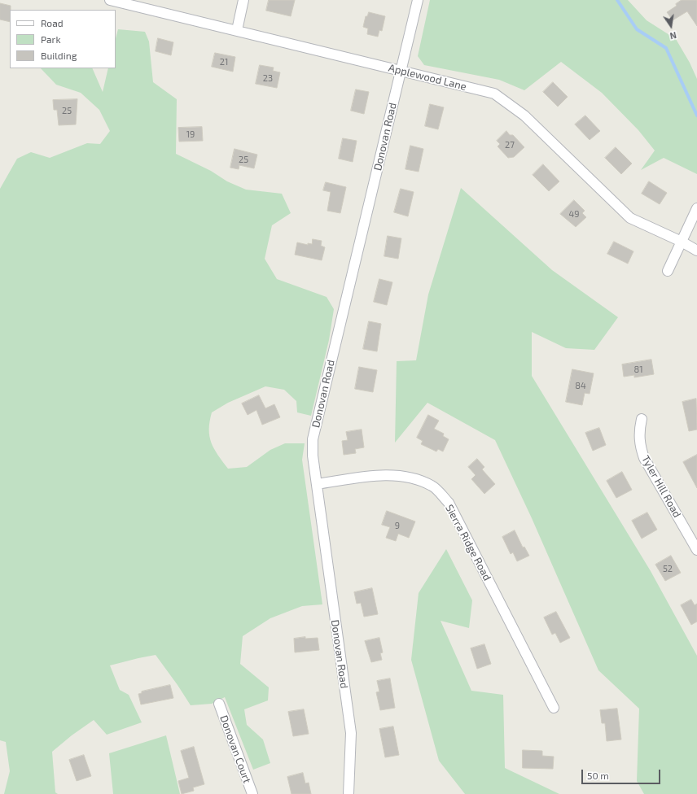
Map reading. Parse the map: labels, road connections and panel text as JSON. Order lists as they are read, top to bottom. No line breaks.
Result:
{"streets":{"street":["Applewood Lane","Donovan Road","Tyler Hill Road","Sierra Ridge Road","Donovan Court"]},"crossings":[["Applewood Lane","Donovan Road"],["Donovan Road","Sierra Ridge Road"]],"house_numbers":["21","23","25","19","27","25","49","81","84","9","52"],"legend":["Road","Park","Building"],"scale_bar":"50 m","north":"bottom"}
